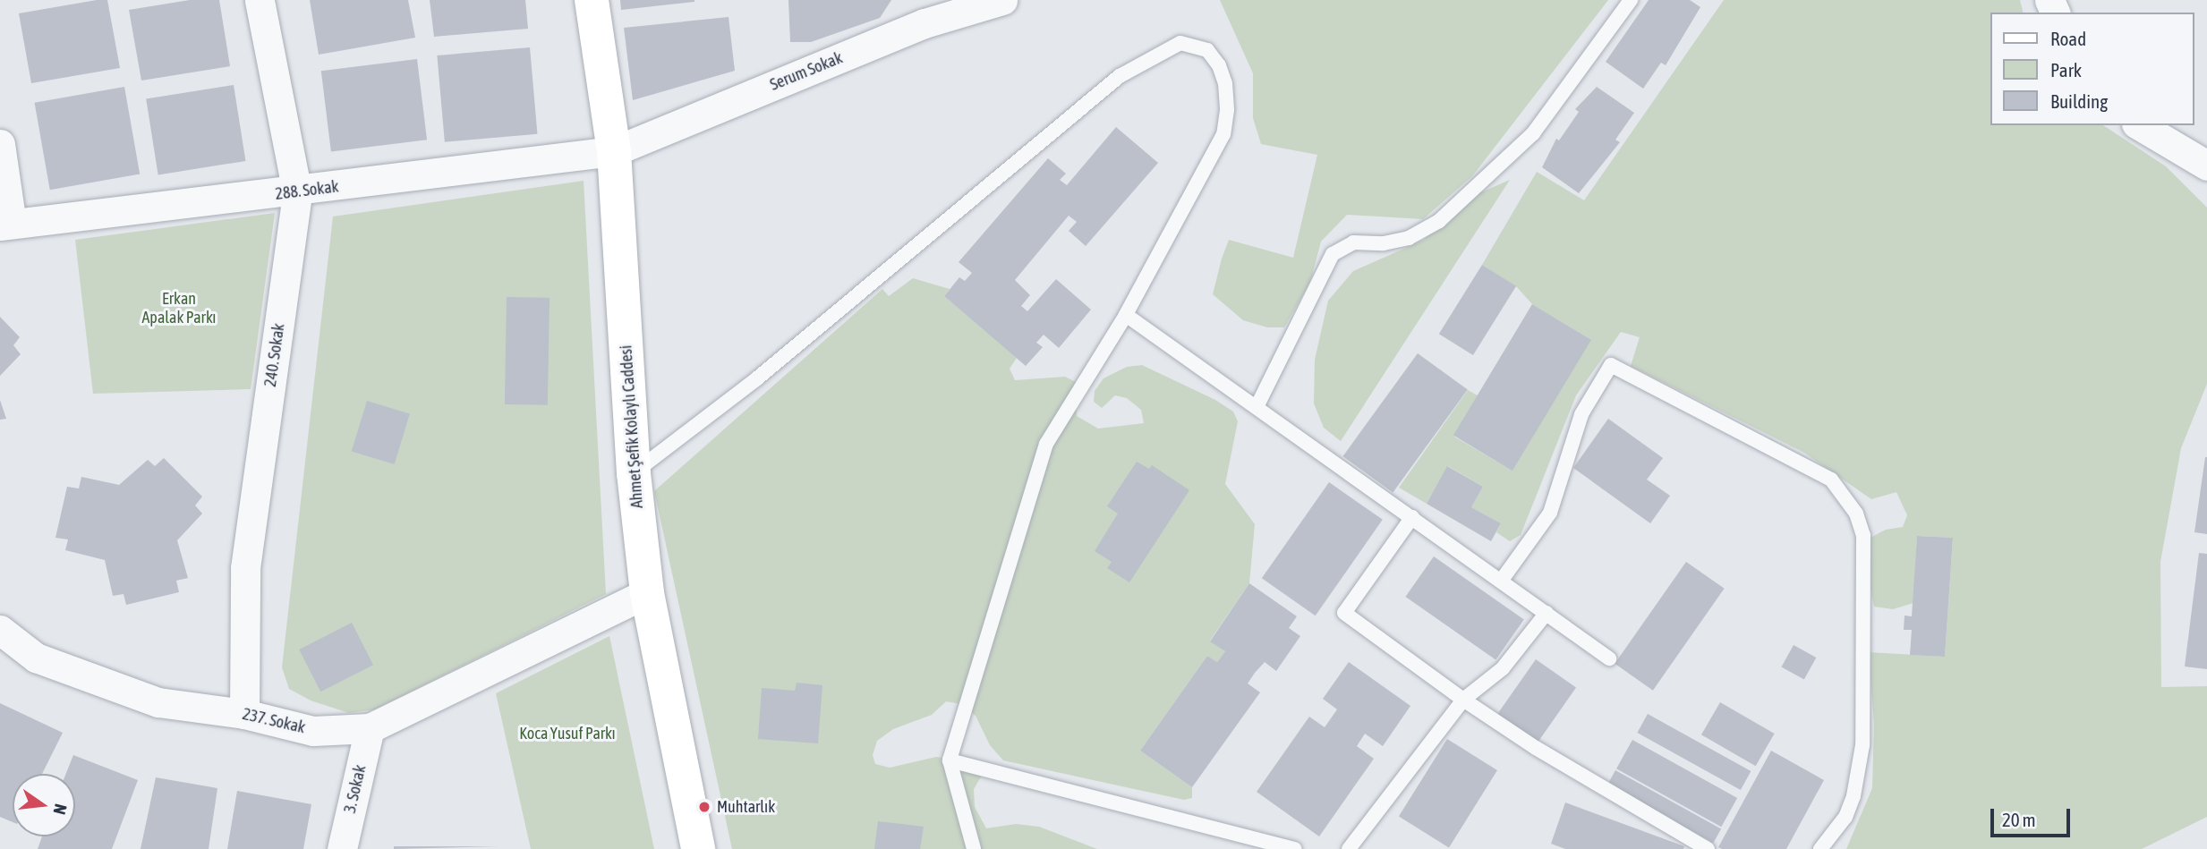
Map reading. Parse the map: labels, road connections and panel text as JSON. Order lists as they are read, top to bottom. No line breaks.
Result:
{"streets":{"main road":["Ahmet Şefik Kolaylı Caddesi"],"street":["Serum Sokak","288. Sokak","240. Sokak","237. Sokak","3. Sokak"]},"crossings":[["Serum Sokak","288. Sokak"],["Serum Sokak","Ahmet Şefik Kolaylı Caddesi"],["288. Sokak","240. Sokak"],["288. Sokak","Ahmet Şefik Kolaylı Caddesi"],["240. Sokak","237. Sokak"],["Ahmet Şefik Kolaylı Caddesi","237. Sokak"],["237. Sokak","3. Sokak"]],"parks":["Erkan Apalak Parkı","Koca Yusuf Parkı"],"places":["Muhtarlık"],"legend":["Road","Park","Building"],"scale_bar":"20 m","north":"right"}
